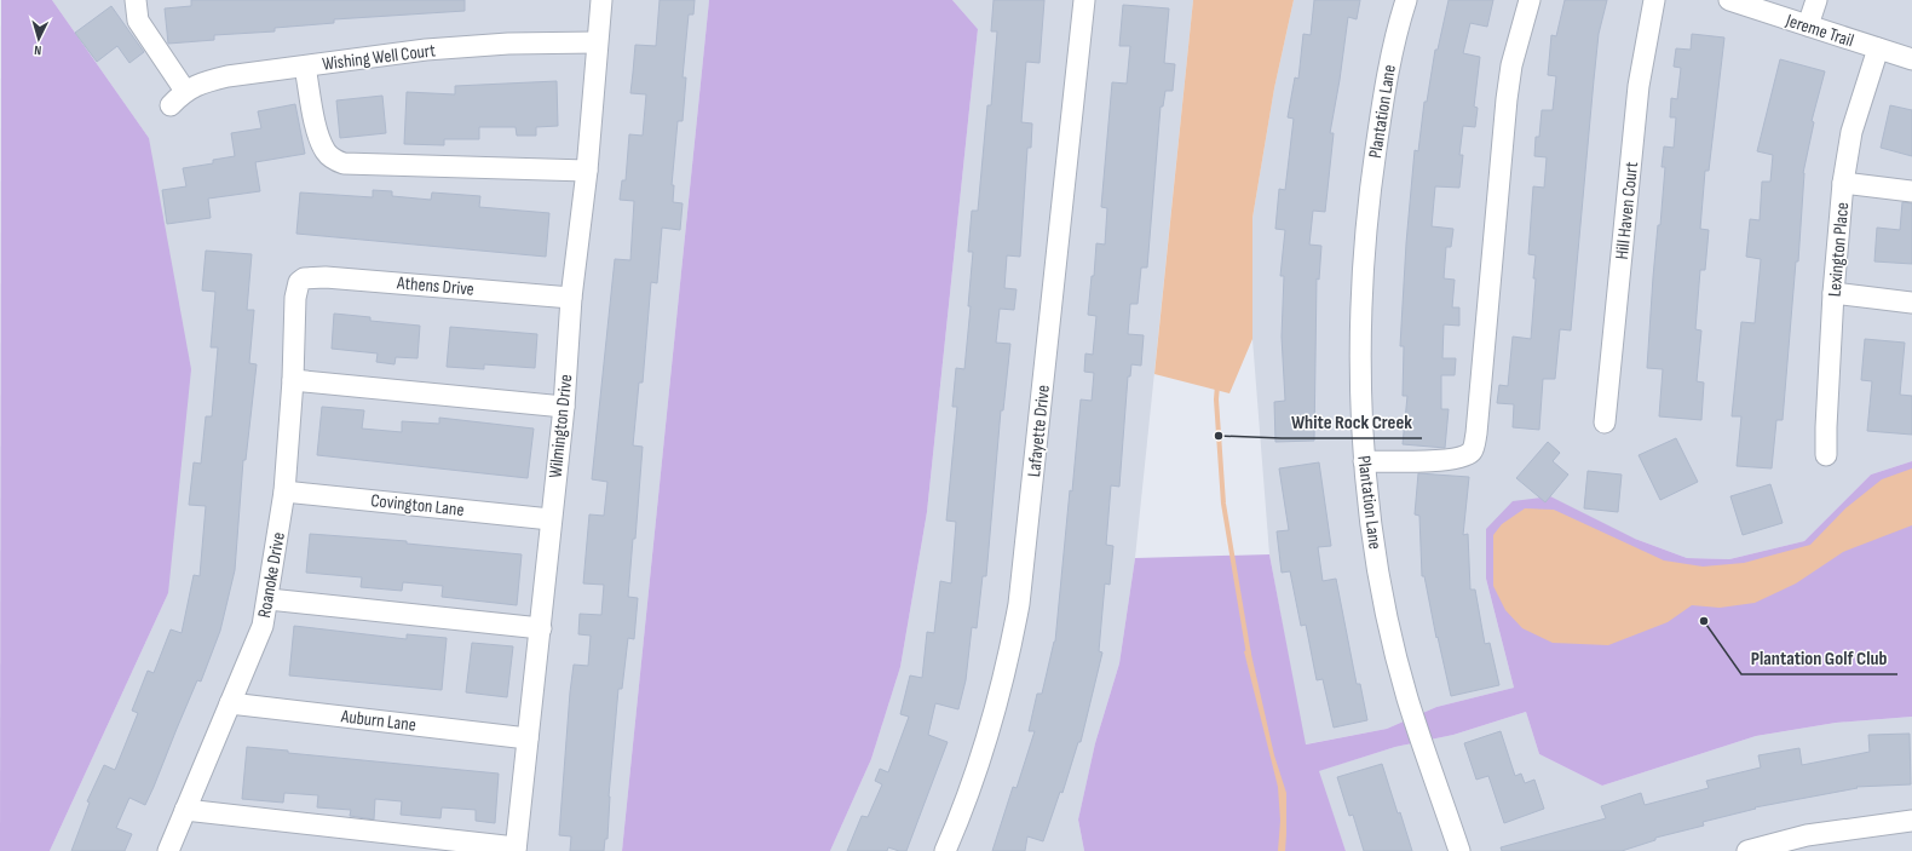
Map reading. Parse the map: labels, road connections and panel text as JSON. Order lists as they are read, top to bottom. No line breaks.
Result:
{"streets":{"street":["Jereme Trail","Wishing Well Court","Plantation Lane","Hill Haven Court","Lexington Place","Athens Drive","Wilmington Drive","Lafayette Drive","Covington Lane","Roanoke Drive","Auburn Lane"]},"crossings":[["Jereme Trail","Lexington Place"],["Wishing Well Court","Wilmington Drive"],["Athens Drive","Wilmington Drive"],["Athens Drive","Roanoke Drive"],["Wilmington Drive","Covington Lane"],["Wilmington Drive","Auburn Lane"],["Covington Lane","Roanoke Drive"],["Roanoke Drive","Auburn Lane"]],"places":["White Rock Creek","Plantation Golf Club"],"north":"bottom"}
